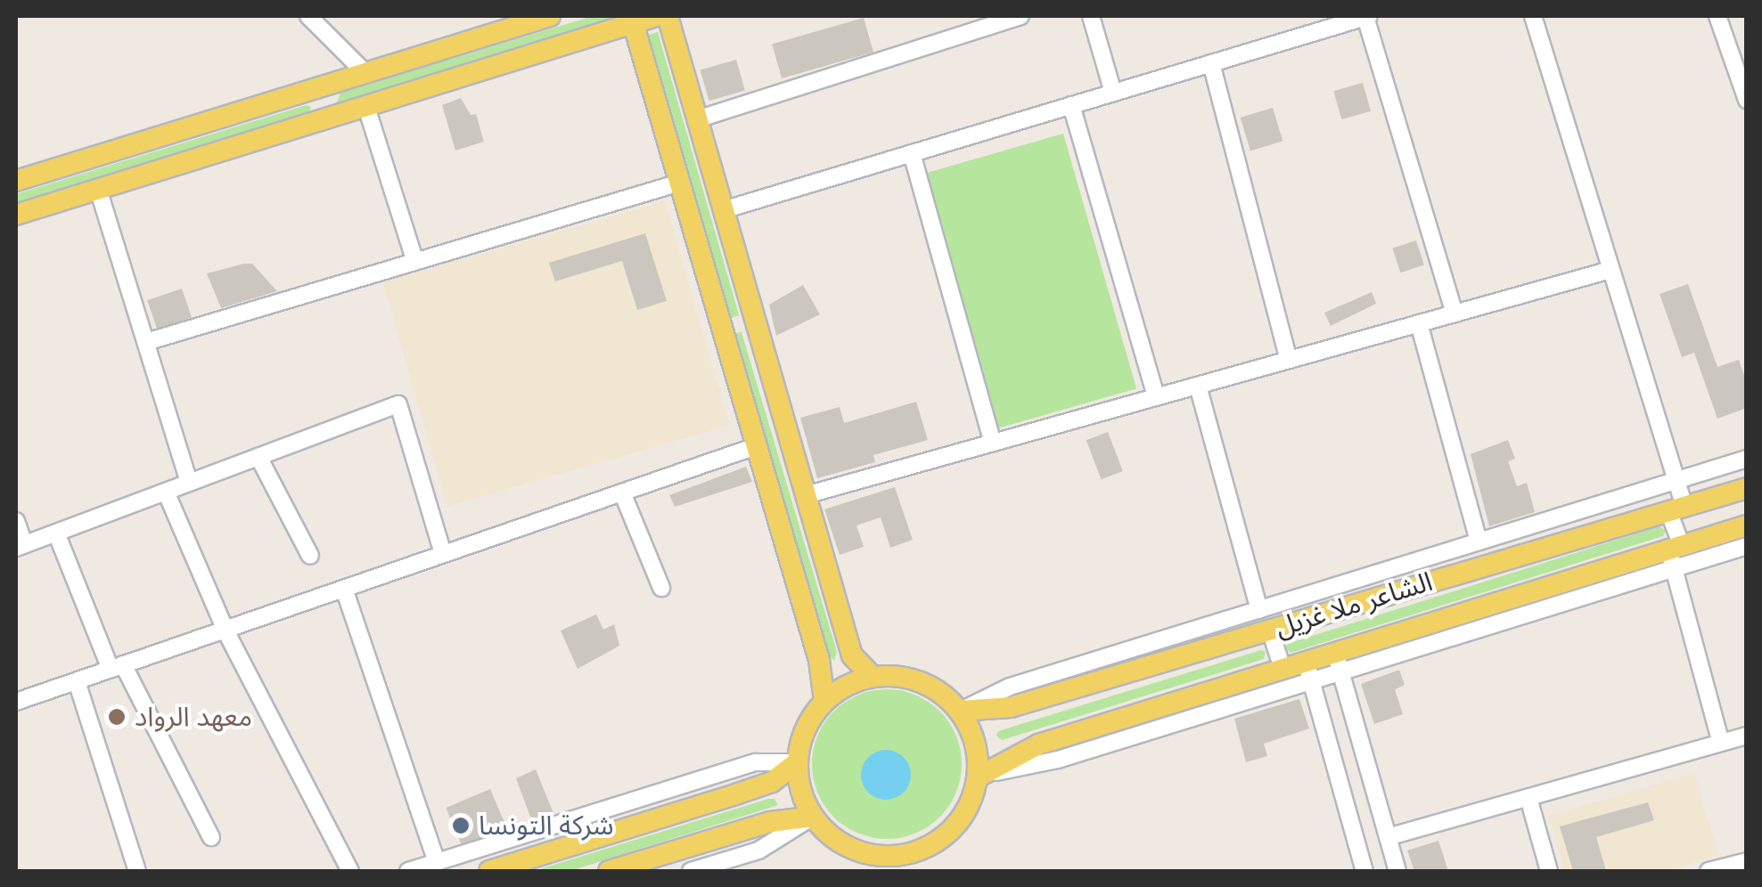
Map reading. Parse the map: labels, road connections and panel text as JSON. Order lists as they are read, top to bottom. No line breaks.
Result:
{"streets":{"main road":["الشاعر ملا غزيل"]},"places":["معهد الرواد","شركة التونسا"]}
